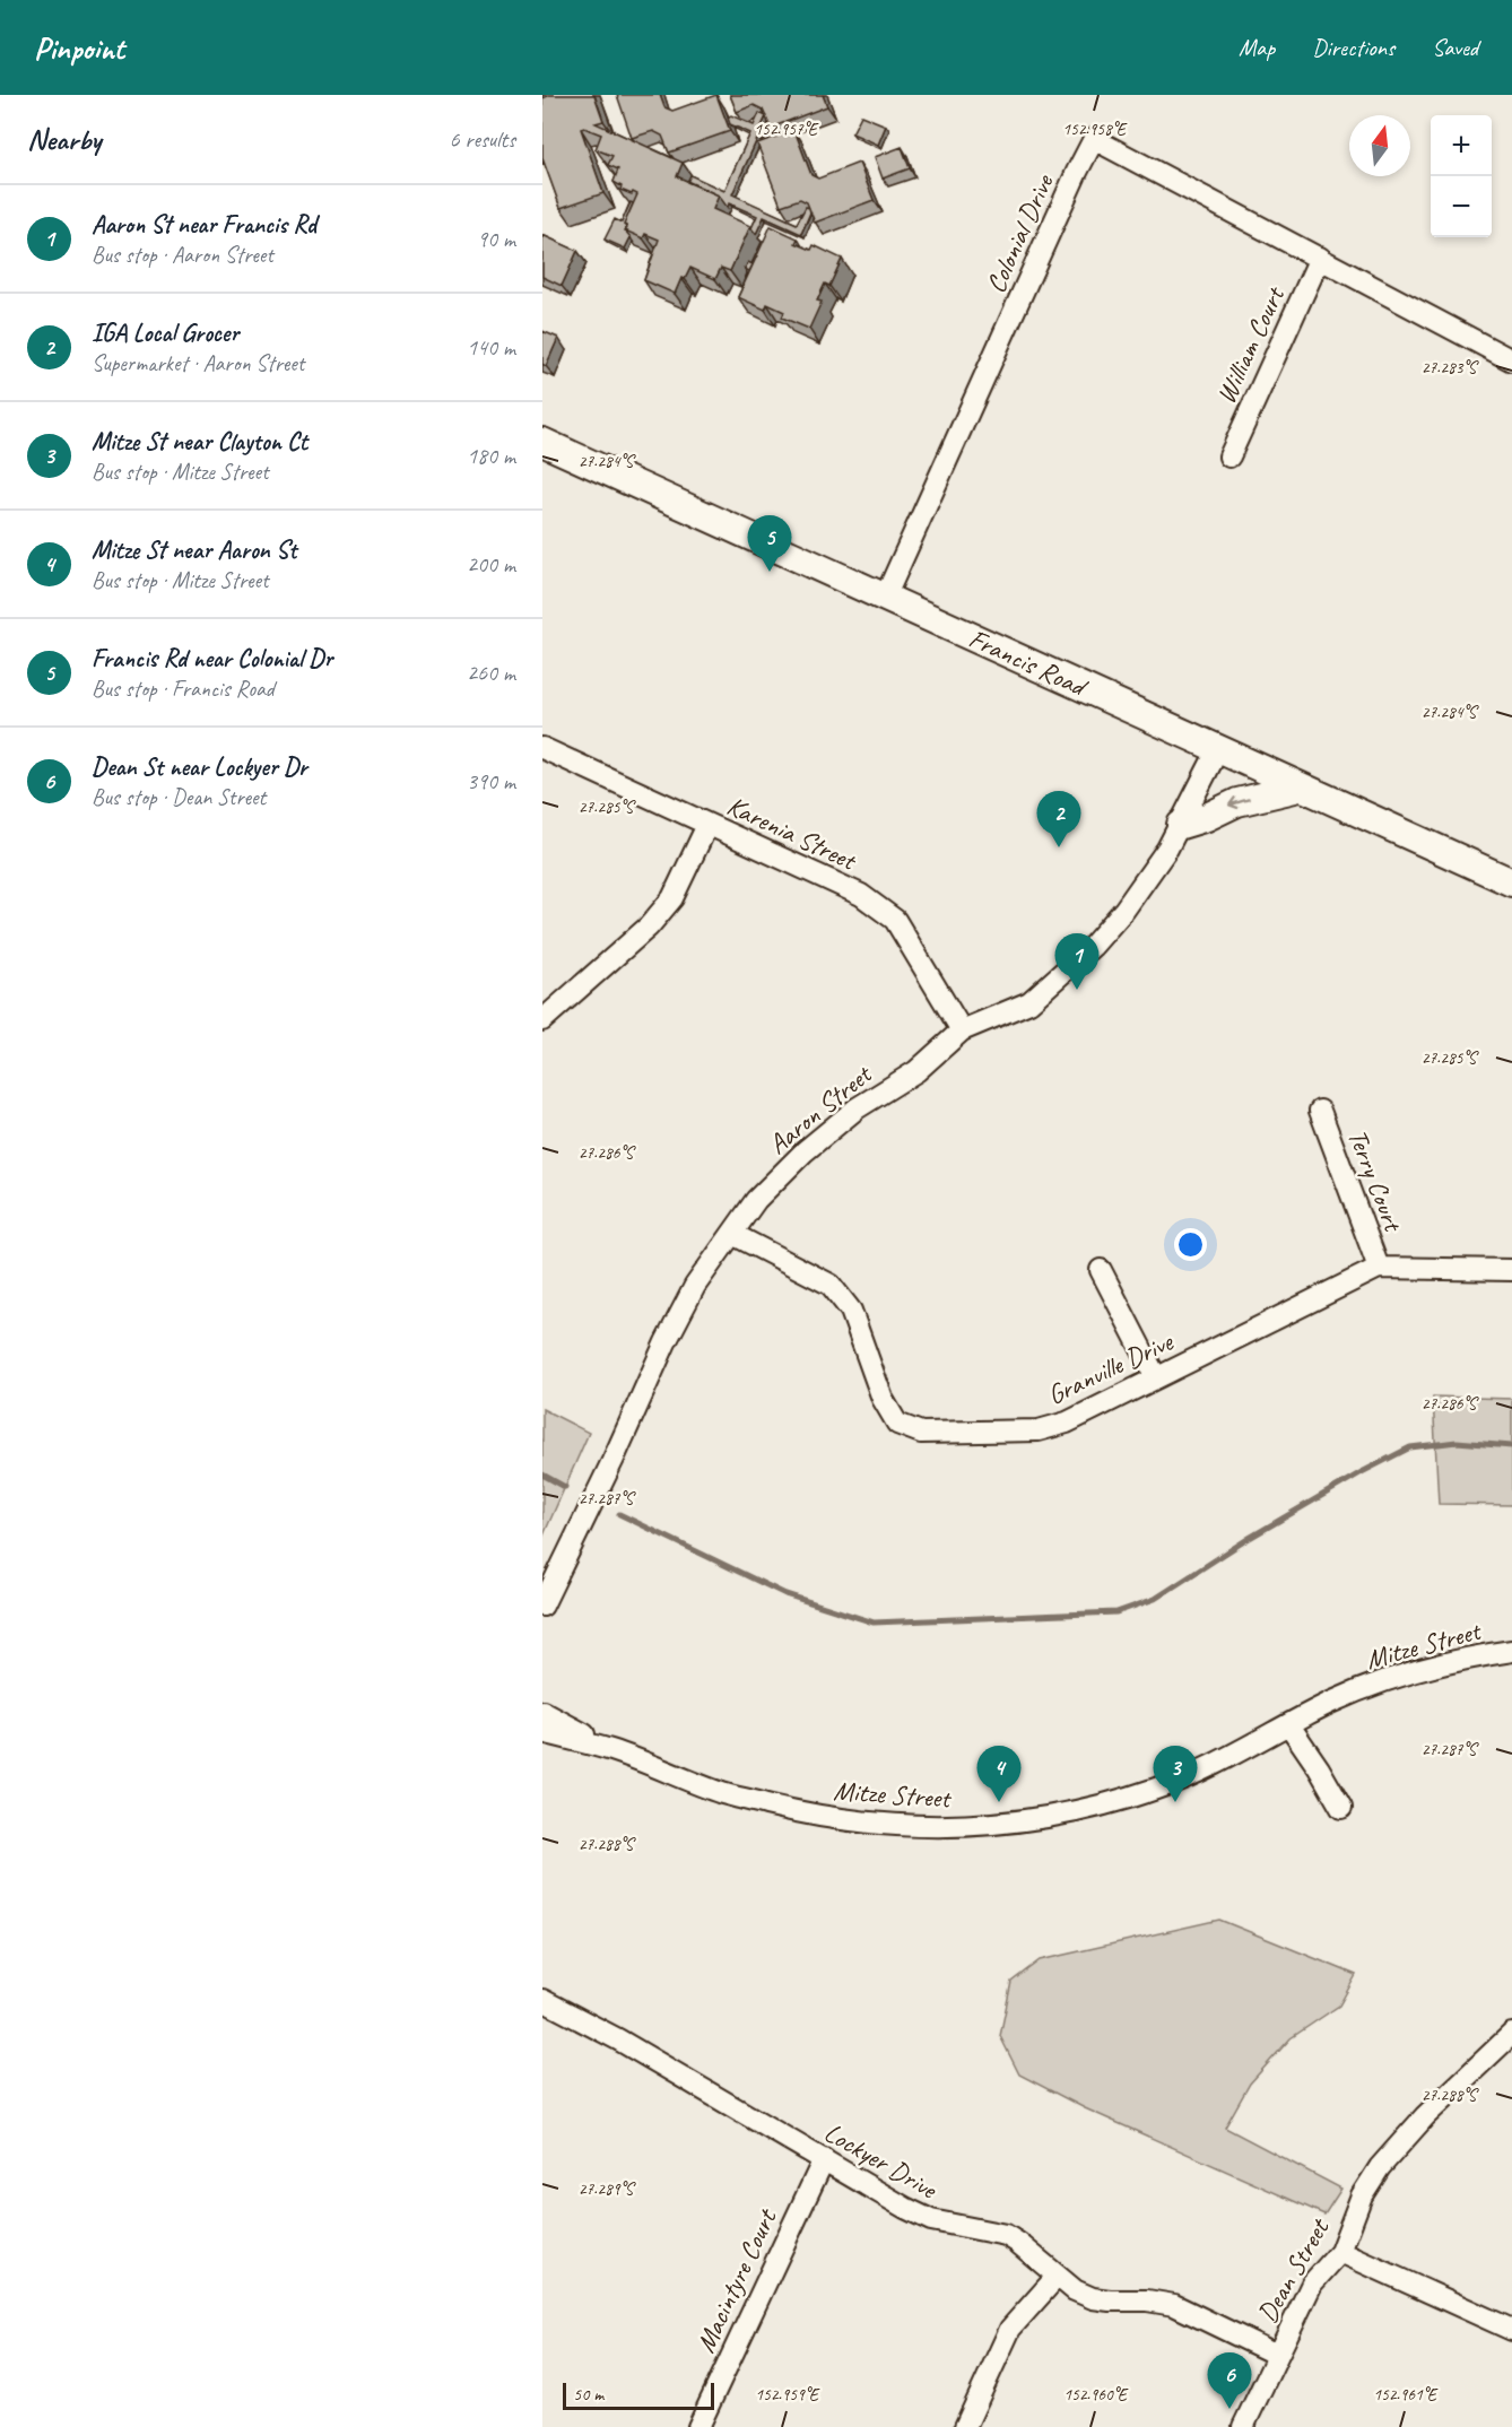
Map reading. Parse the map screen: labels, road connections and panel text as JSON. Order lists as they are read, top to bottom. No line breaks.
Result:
{"streets":{"main road":["Francis Road"],"street":["Colonial Drive","William Court","Karenia Street","Aaron Street","Terry Court","Granville Drive","Mitze Street","Lockyer Drive","Dean Street","Macintyre Court"]},"crossings":[["Colonial Drive","William Court"],["Colonial Drive","Francis Road"],["Francis Road","Aaron Street"],["Karenia Street","Aaron Street"],["Aaron Street","Granville Drive"],["Terry Court","Granville Drive"],["Lockyer Drive","Dean Street"],["Lockyer Drive","Macintyre Court"]],"scale_bar":"50 m","north":"top","page":{"header":"Pinpoint","nav":["Map","Directions","Saved"],"heading":["Nearby","6 results"],"map_buttons":["+","−"],"list":[{"mark":"1","name":"Aaron St near Francis Rd","note":"Bus stop · Aaron Street","value":"90 m"},{"mark":"2","name":"IGA Local Grocer","note":"Supermarket · Aaron Street","value":"140 m"},{"mark":"3","name":"Mitze St near Clayton Ct","note":"Bus stop · Mitze Street","value":"180 m"},{"mark":"4","name":"Mitze St near Aaron St","note":"Bus stop · Mitze Street","value":"200 m"},{"mark":"5","name":"Francis Rd near Colonial Dr","note":"Bus stop · Francis Road","value":"260 m"},{"mark":"6","name":"Dean St near Lockyer Dr","note":"Bus stop · Dean Street","value":"390 m"}],"pins":["5","2","1","3","4","6"],"scale":"50 m"},"coordinates":["152.957°E","152.958°E","27.283°S","27.284°S","27.285°S","27.286°S","27.287°S","27.288°S","27.289°S","152.959°E","152.960°E","152.961°E"]}
